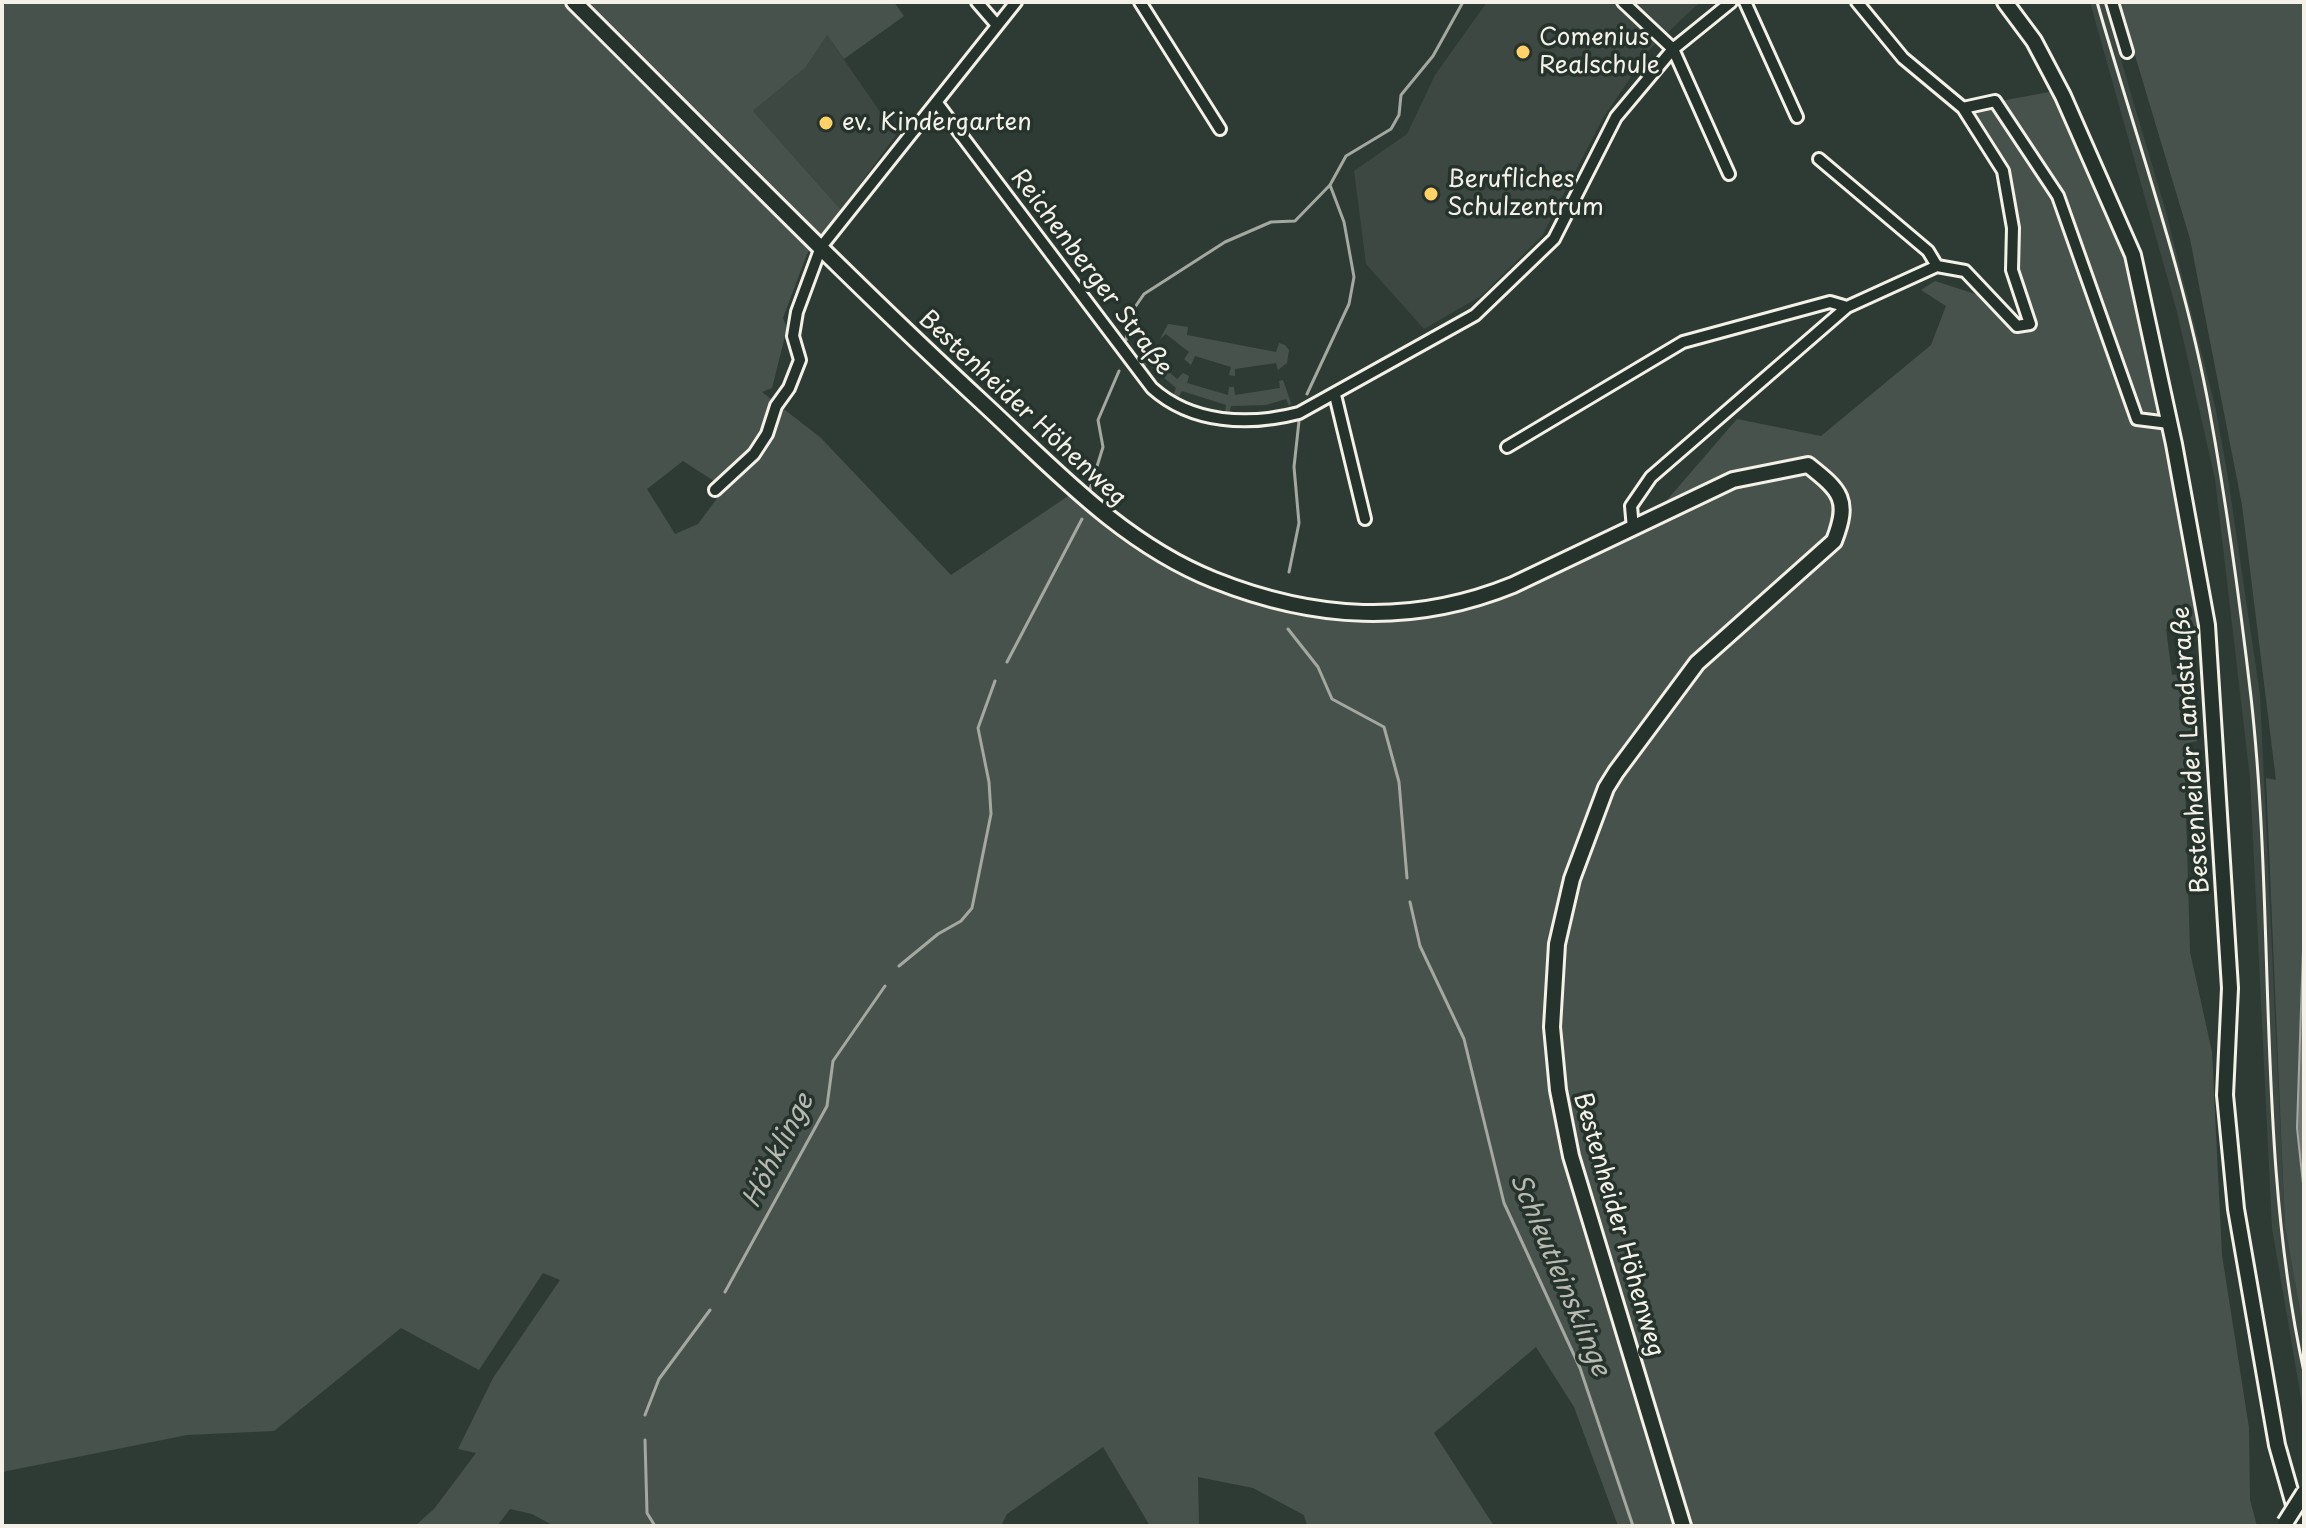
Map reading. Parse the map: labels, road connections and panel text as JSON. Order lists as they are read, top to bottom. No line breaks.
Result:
{"streets":{"street":["Reichenberger Straße","Bestenheider Höhenweg","Bestenheider Landstraße"]},"water":["Höhklinge","Schleutleinsklinge"],"places":["Comenius Realschule","ev. Kindergarten","Berufliches Schulzentrum"]}
